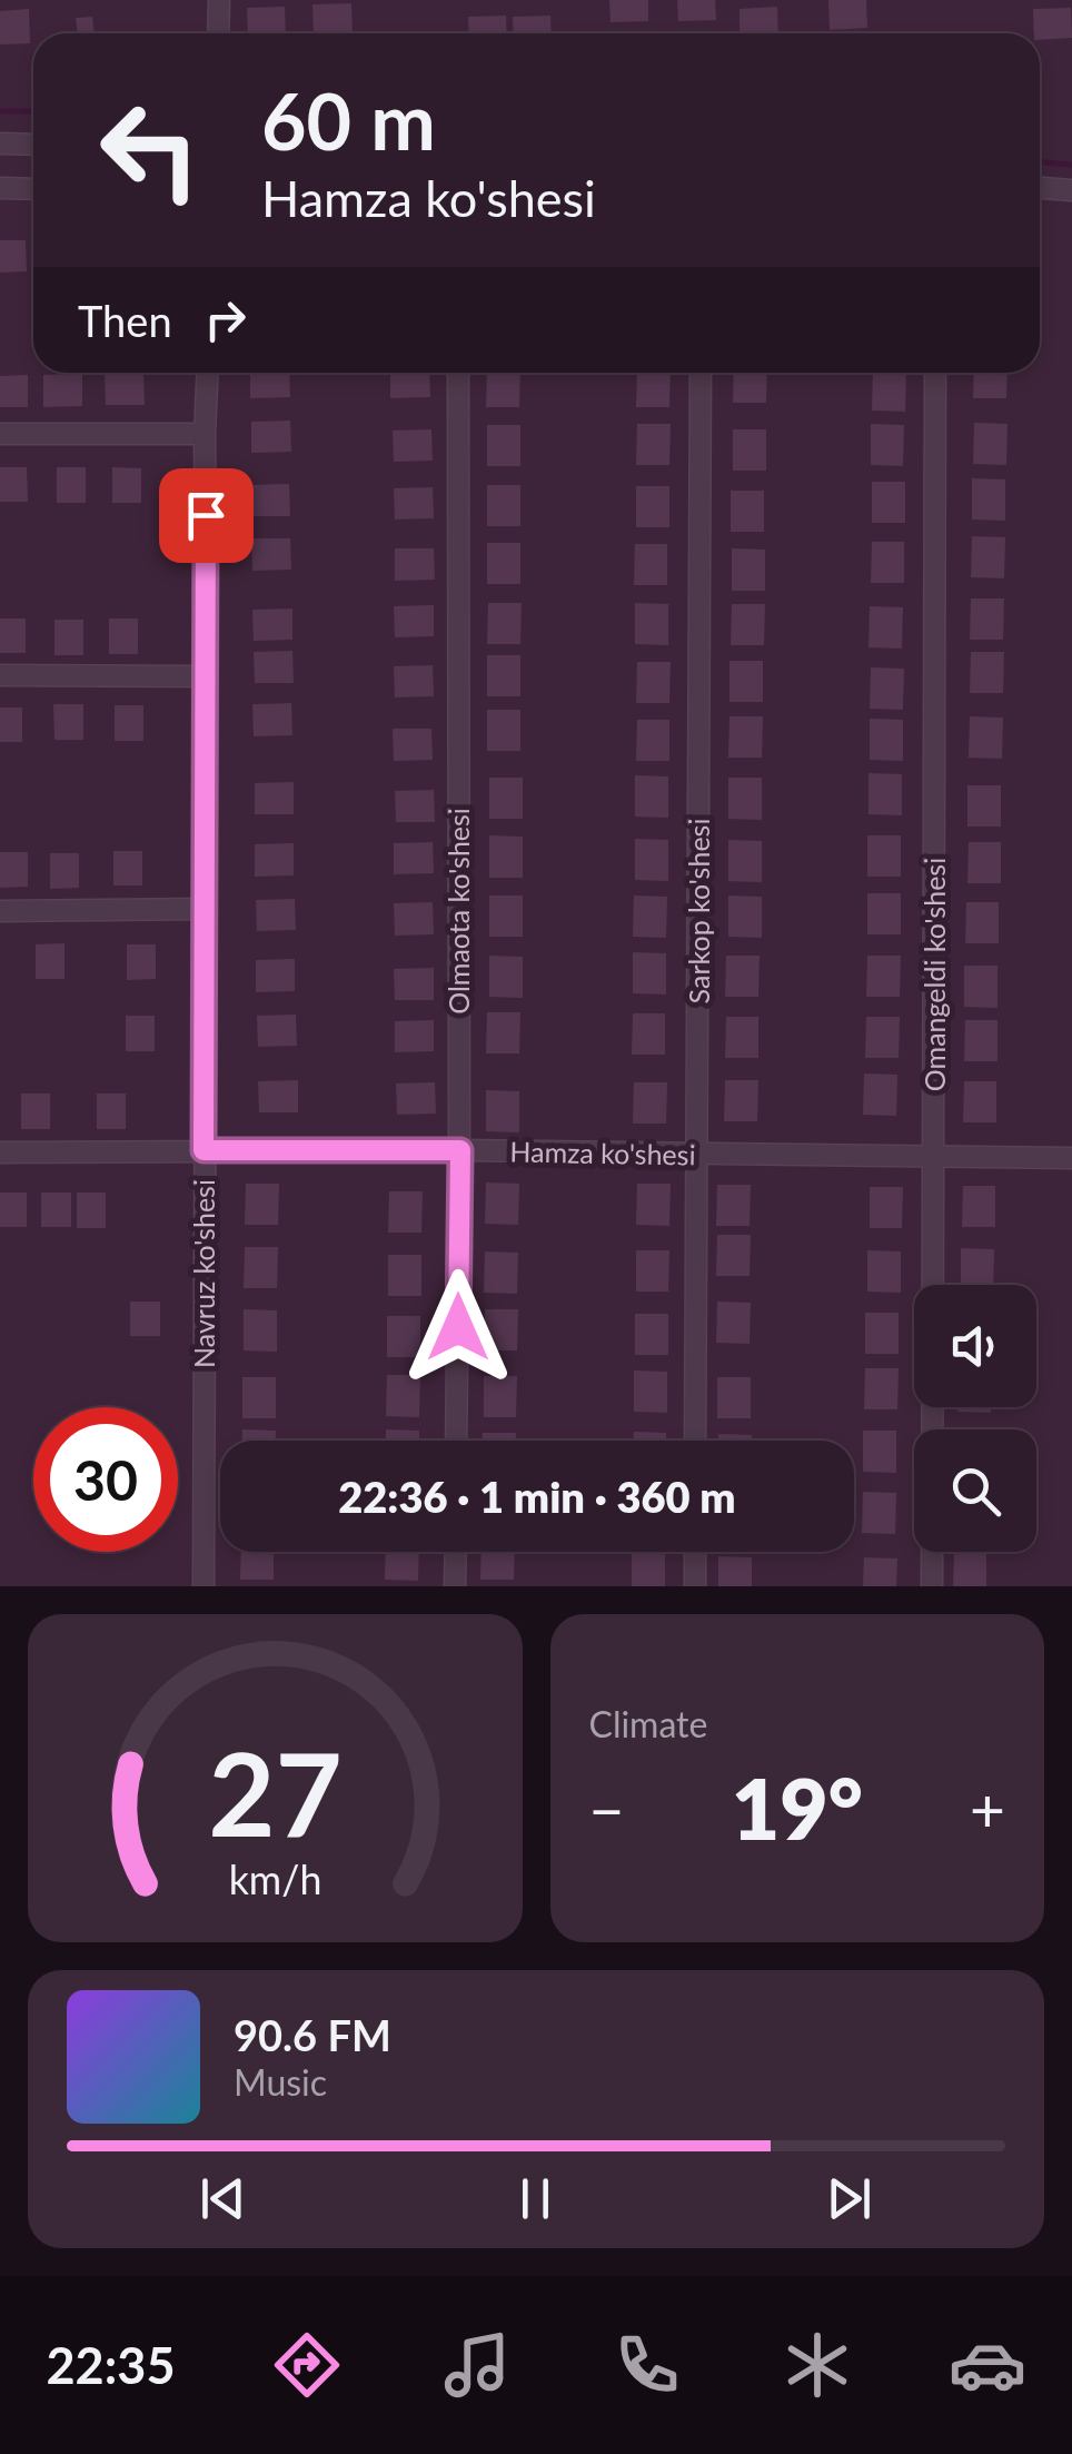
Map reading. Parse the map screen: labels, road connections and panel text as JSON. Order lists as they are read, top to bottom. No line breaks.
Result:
{"streets":{"street":["Olmaota ko'shesi","Sarkop ko'shesi","Omangeldi ko'shesi","Hamza ko'shesi","Navruz ko'shesi"]},"crossings":[["Olmaota ko'shesi","Hamza ko'shesi"],["Sarkop ko'shesi","Hamza ko'shesi"],["Omangeldi ko'shesi","Hamza ko'shesi"],["Hamza ko'shesi","Navruz ko'shesi"]],"page":{"turn":["60 m","Hamza ko'shesi"],"then":"Then","limit":"30","trip":"22:36 · 1 min · 360 m","tile":"Climate","heat":["−","19°","+"],"song":["90.6 FM","Music"],"tabs":"22:35","gauge":["27","km/h"]}}
